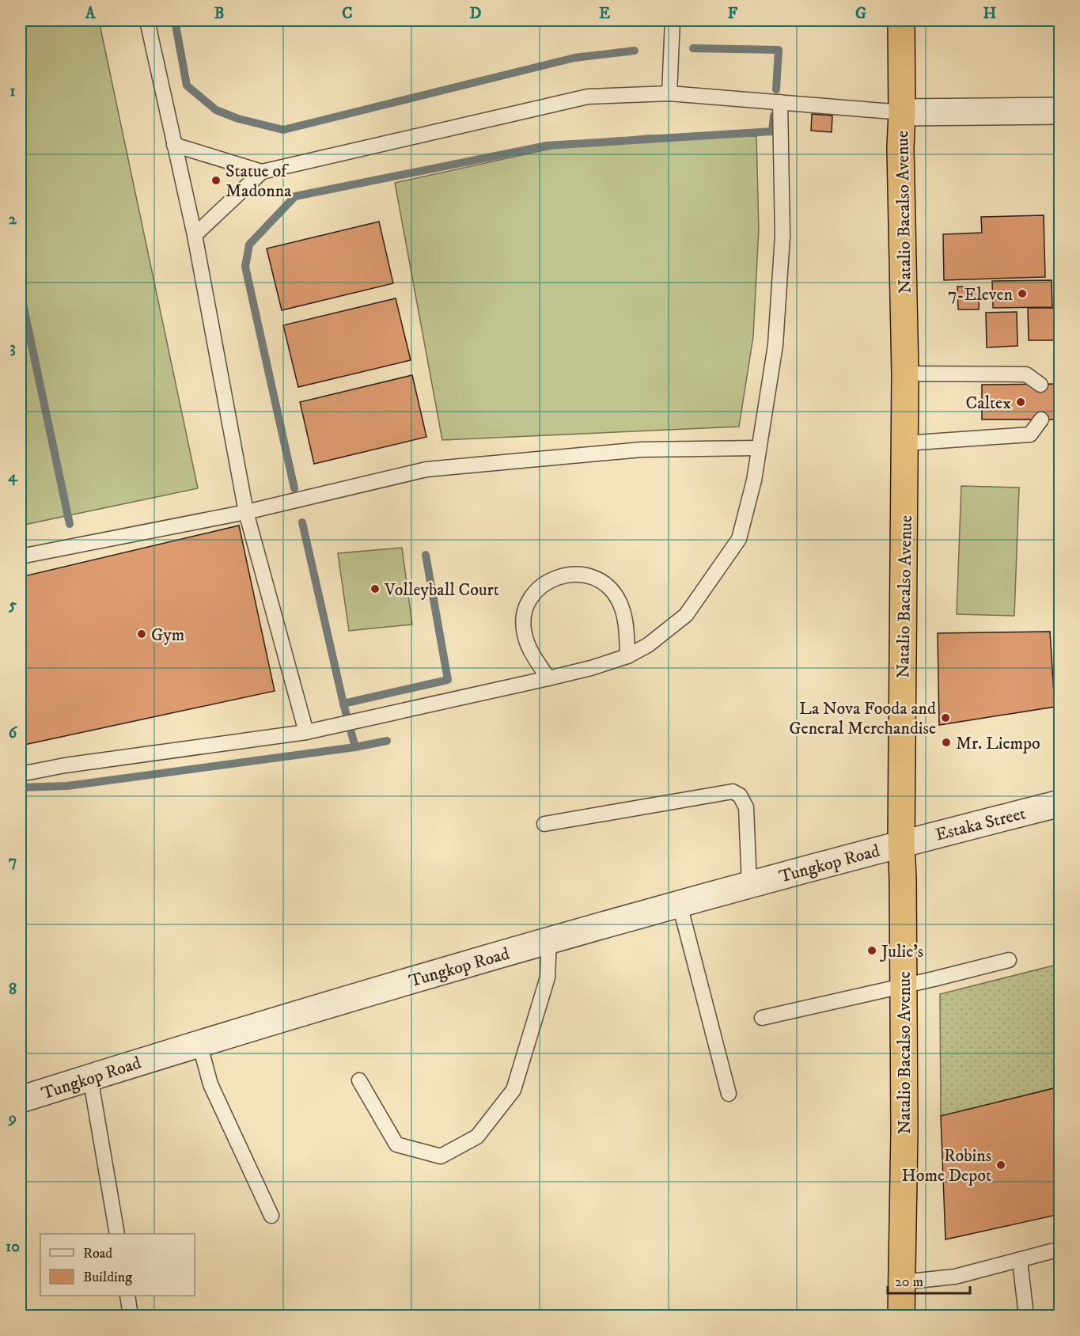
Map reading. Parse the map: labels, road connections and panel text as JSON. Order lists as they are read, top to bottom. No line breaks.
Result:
{"streets":{"highway":["Natalio Bacalso Avenue"],"street":["Estaka Street","Tungkop Road"]},"crossings":[["Natalio Bacalso Avenue","Estaka Street"],["Natalio Bacalso Avenue","Tungkop Road"],["Estaka Street","Tungkop Road"]],"places":["Statue of Madonna","7-Eleven","Caltex","Volleyball Court","Gym","La Nova Fooda and General Merchandise","Mr. Liempo","Julie's","Robins Home Depot"],"legend":["Road","Building"],"scale_bar":"20 m","grid":{"columns":["A","B","C","D","E","F","G","H"],"rows":["1","2","3","4","5","6","7","8","9","10"]}}
